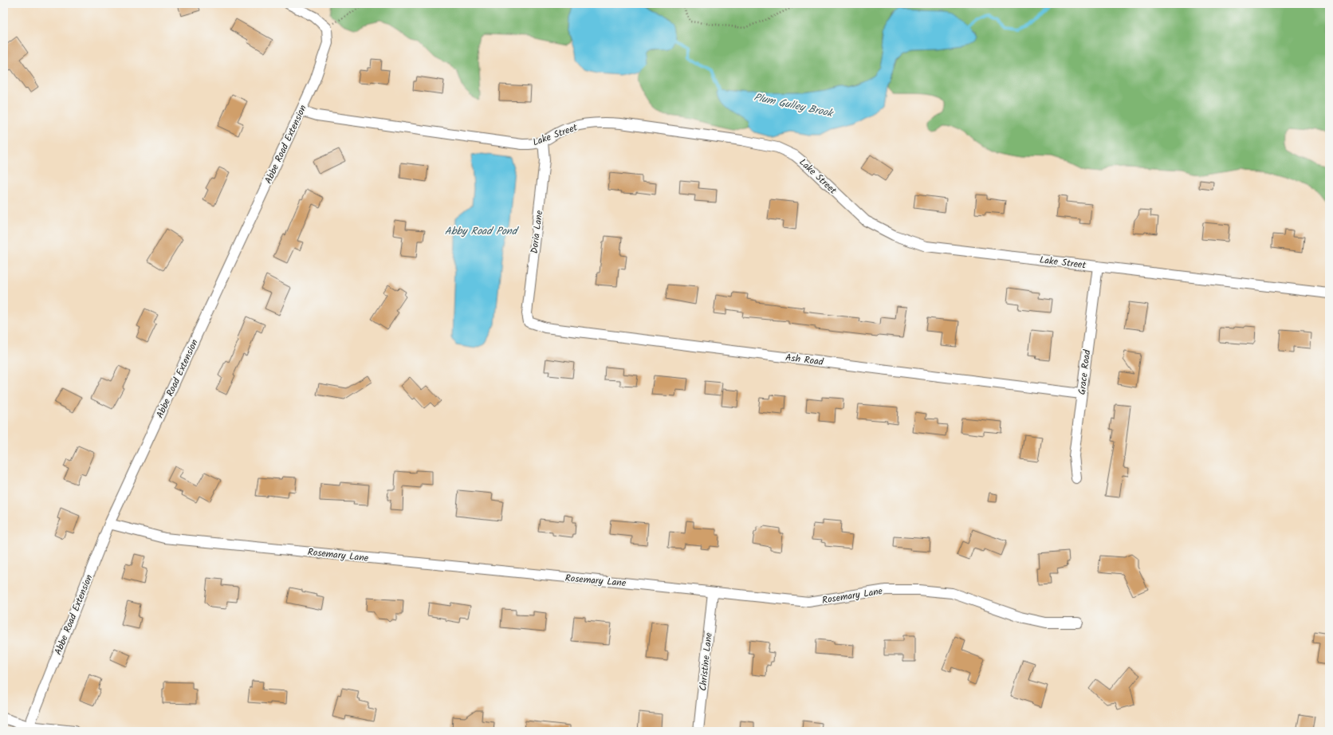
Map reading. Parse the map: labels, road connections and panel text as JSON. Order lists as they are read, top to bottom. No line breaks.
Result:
{"streets":{"street":["Lake Street","Abbe Road Extension","Doria Lane","Ash Road","Grace Road","Rosemary Lane","Christine Lane"]},"crossings":[["Lake Street","Abbe Road Extension"],["Lake Street","Doria Lane"],["Lake Street","Grace Road"],["Abbe Road Extension","Rosemary Lane"],["Doria Lane","Ash Road"],["Ash Road","Grace Road"],["Rosemary Lane","Christine Lane"]],"water":["Plum Gulley Brook","Abby Road Pond"]}
